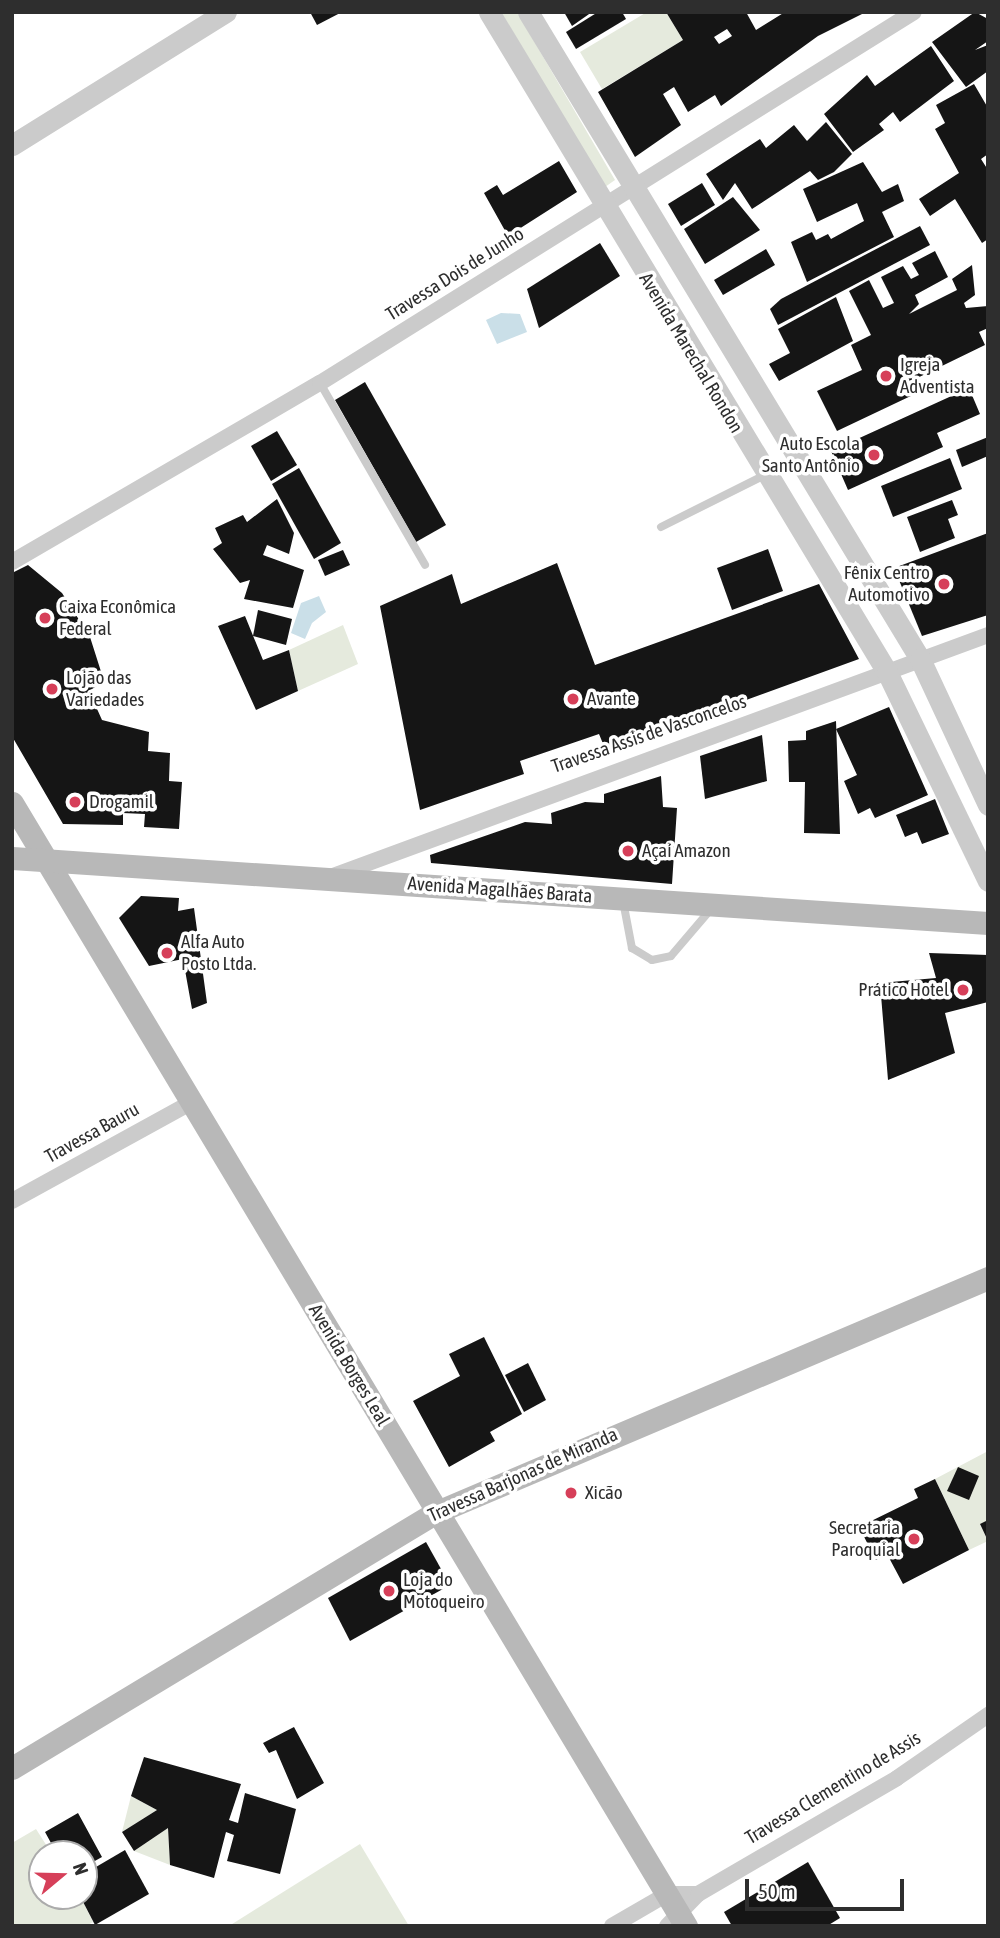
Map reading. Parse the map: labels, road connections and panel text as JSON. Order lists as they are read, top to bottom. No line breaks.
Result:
{"streets":{"main road":["Avenida Magalhães Barata","Avenida Borges Leal","Travessa Barjonas de Miranda"],"street":["Travessa Dois de Junho","Avenida Marechal Rondon","Travessa Assis de Vasconcelos","Travessa Bauru","Travessa Clementino de Assis"]},"crossings":[["Travessa Dois de Junho","Avenida Marechal Rondon"],["Avenida Marechal Rondon","Travessa Assis de Vasconcelos"],["Travessa Assis de Vasconcelos","Avenida Magalhães Barata"],["Avenida Magalhães Barata","Avenida Borges Leal"],["Travessa Bauru","Avenida Borges Leal"],["Avenida Borges Leal","Travessa Barjonas de Miranda"],["Avenida Borges Leal","Travessa Clementino de Assis"]],"places":["Igreja Adventista","Auto Escola Santo Antônio","Fênix Centro Automotivo","Caixa Econômica Federal","Lojão das Variedades","Avante","Drogamil","Açaí Amazon","Alfa Auto Posto Ltda.","Prático Hotel","Xicão","Secretaria Paroquial","Loja do Motoqueiro"],"scale_bar":"50 m","north":"right"}
